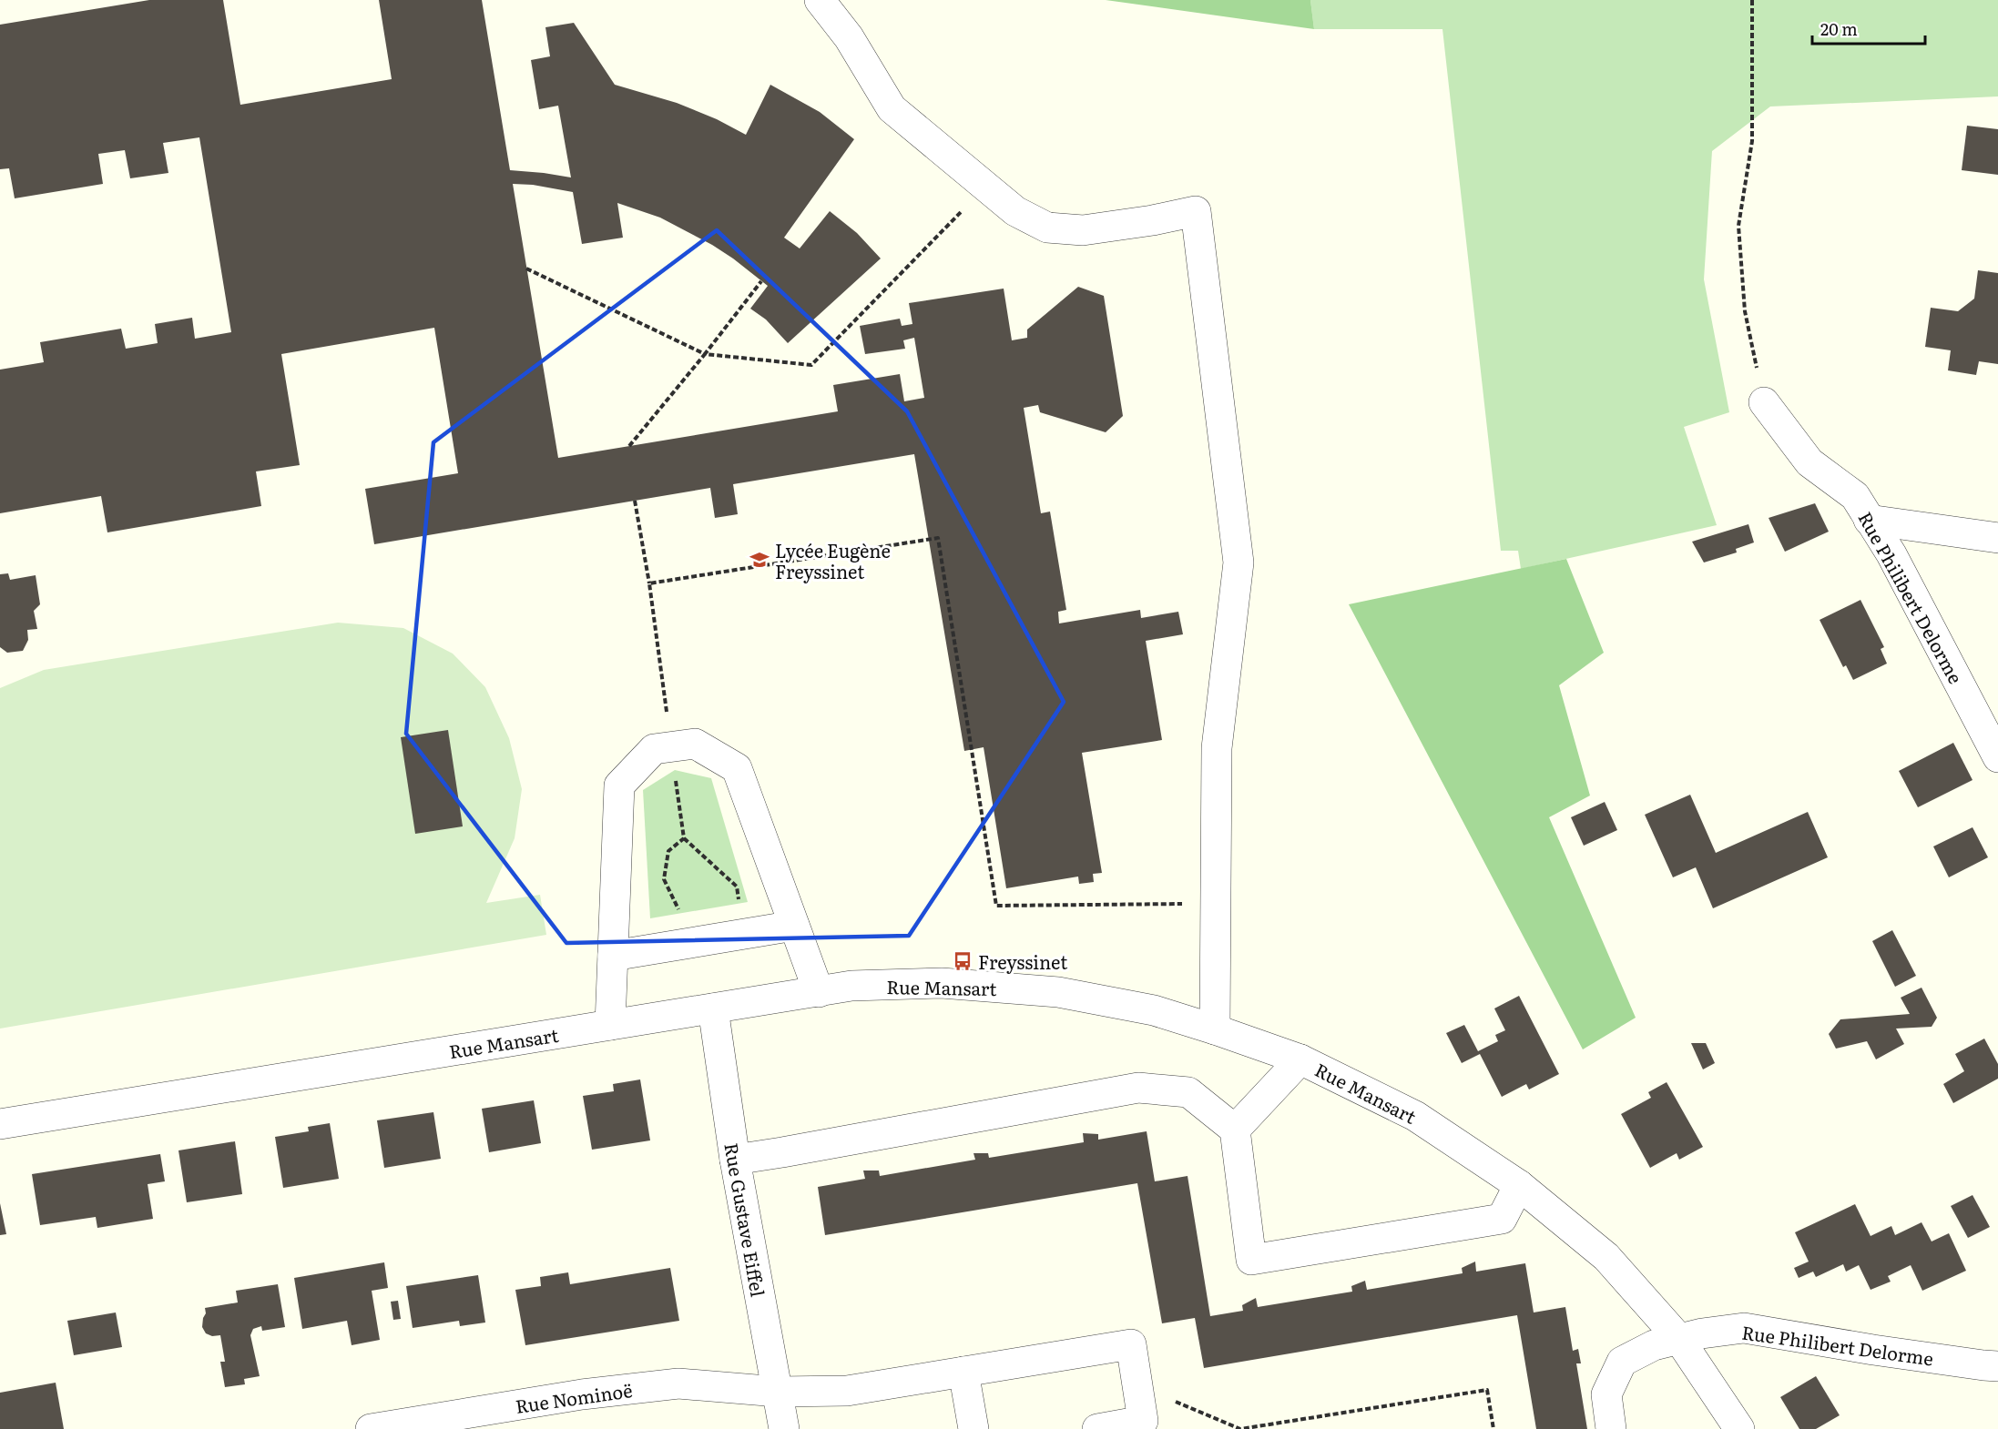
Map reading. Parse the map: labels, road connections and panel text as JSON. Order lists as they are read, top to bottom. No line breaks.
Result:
{"streets":{"street":["Rue Philibert Delorme","Rue Mansart","Rue Gustave Eiffel","Rue Nominoë"]},"crossings":[["Rue Philibert Delorme","Rue Mansart"],["Rue Mansart","Rue Gustave Eiffel"],["Rue Gustave Eiffel","Rue Nominoë"]],"places":{"school or university":["Lycée Eugène Freyssinet"],"bus stop":["Freyssinet"]},"scale_bar":"20 m"}
